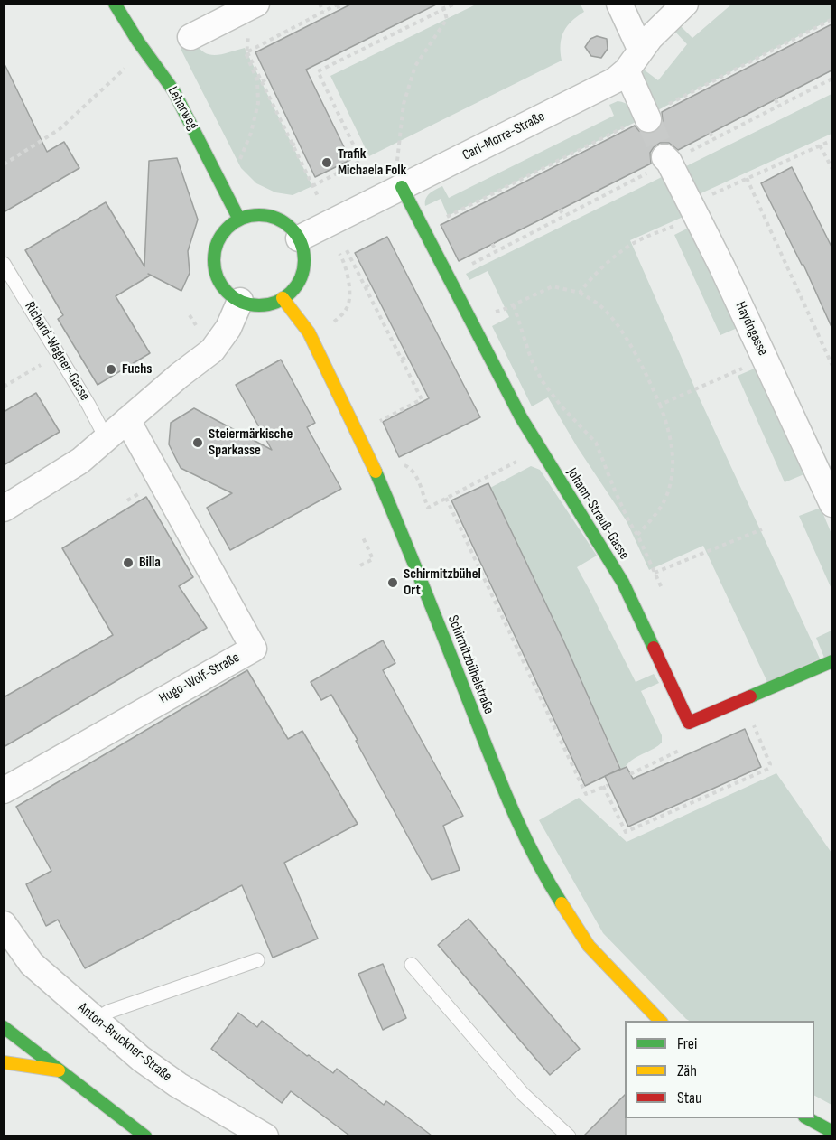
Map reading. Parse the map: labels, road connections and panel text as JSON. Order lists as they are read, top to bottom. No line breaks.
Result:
{"streets":{"main road":["Leharweg","Johann-Strauß-Gasse","Schirmitzbühelstraße"],"street":["Carl-Morre-Straße","Haydngasse","Hugo-Wolf-Straße","Anton-Bruckner-Straße"],"lane":["Richard-Wagner-Gasse"]},"crossings":[["Leharweg","Carl-Morre-Straße"],["Leharweg","Schirmitzbühelstraße"],["Carl-Morre-Straße","Johann-Strauß-Gasse"],["Carl-Morre-Straße","Schirmitzbühelstraße"]],"places":["Trafik Michaela Folk","Fuchs","Steiermärkische Sparkasse","Billa","Schirmitzbühel Ort"],"legend":["Frei","Zäh","Stau"]}
